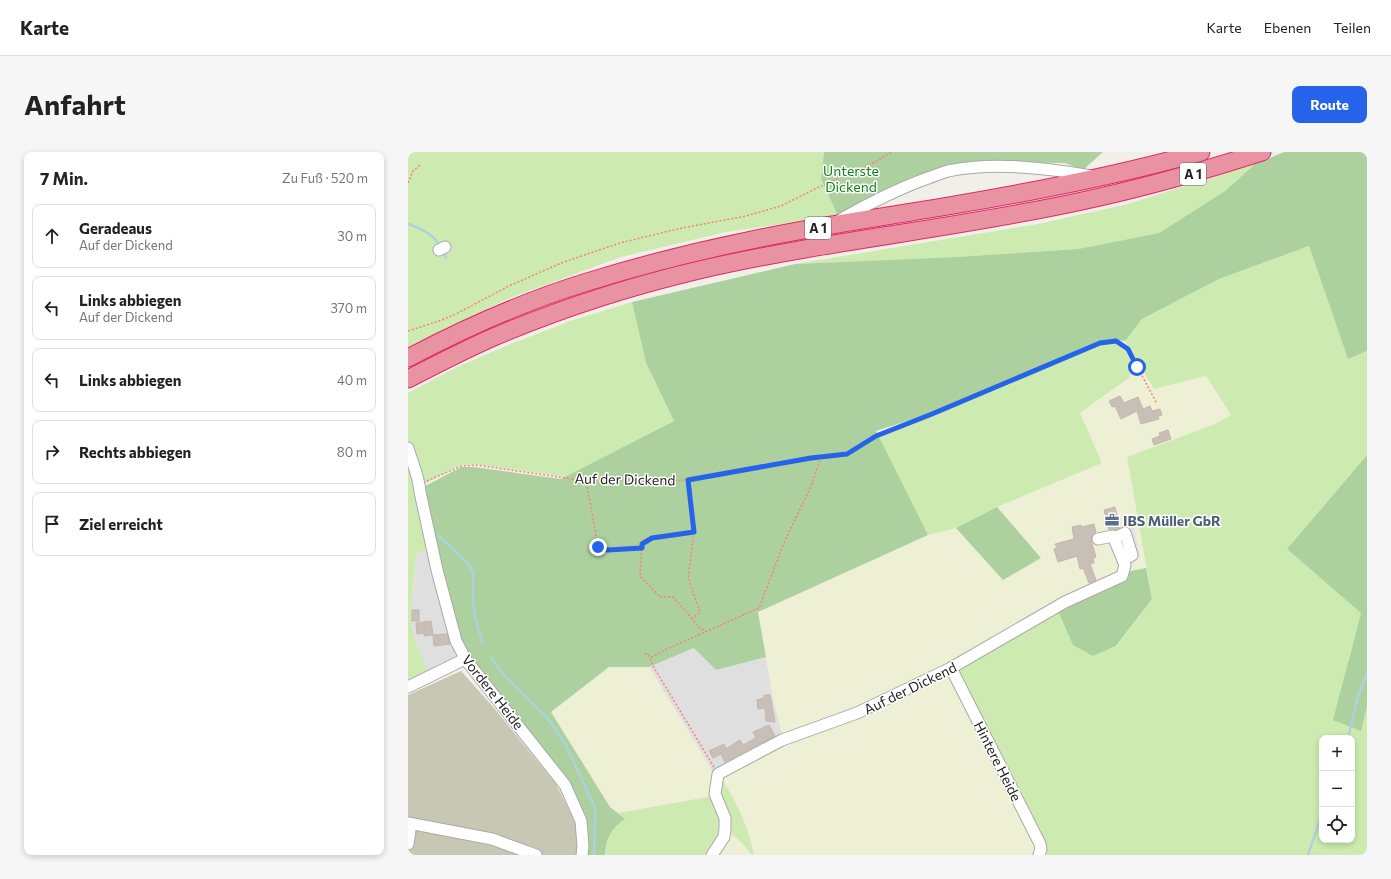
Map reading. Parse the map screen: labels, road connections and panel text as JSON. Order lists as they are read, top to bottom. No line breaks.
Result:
{"streets":{"highway":["A 1"],"street":["Auf der Dickend","Vordere Heide","Hintere Heide"]},"crossings":[["Auf der Dickend","Vordere Heide"],["Auf der Dickend","Hintere Heide"]],"parks":["Unterste Dickend"],"places":{"office":["IBS Müller GbR"]},"page":{"header":"Karte","nav":["Karte","Ebenen","Teilen"],"buttons":"Route","title":"Anfahrt","heading":["7 Min.","Zu Fuß · 520 m"],"list":[["Geradeaus","Auf der Dickend","30 m"],["Links abbiegen","Auf der Dickend","370 m"],["Links abbiegen","40 m"],["Rechts abbiegen","80 m"],"Ziel erreicht"],"map_buttons":["+","−"]}}
